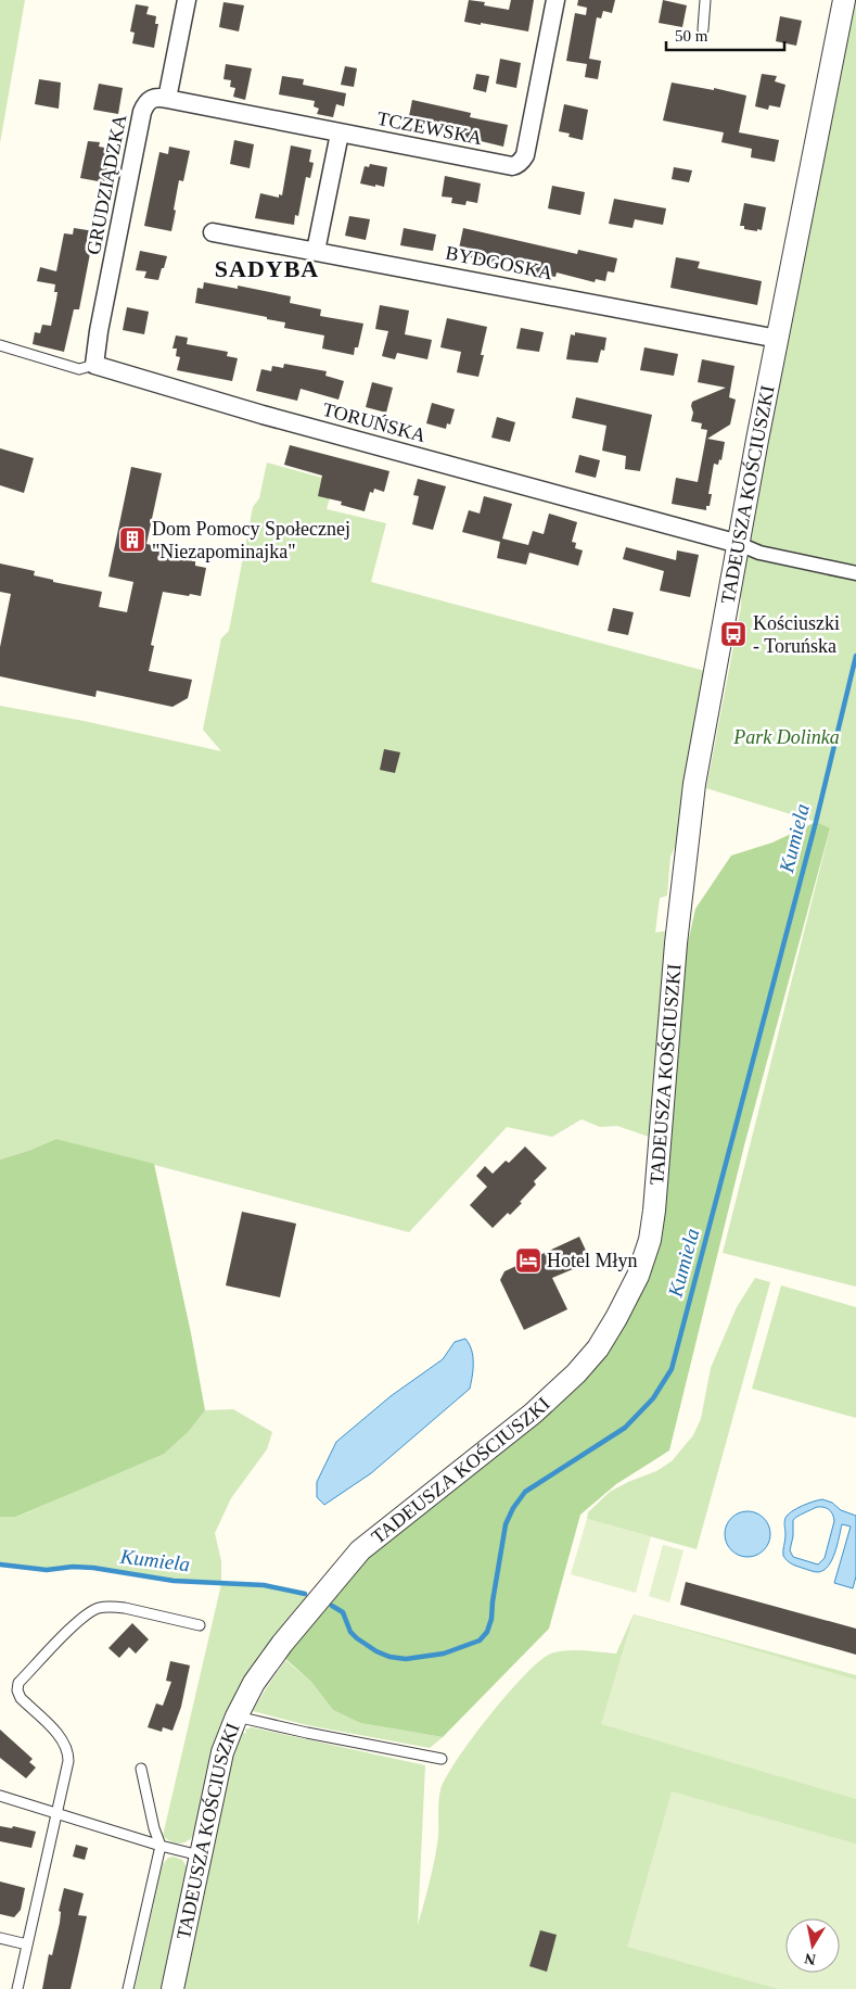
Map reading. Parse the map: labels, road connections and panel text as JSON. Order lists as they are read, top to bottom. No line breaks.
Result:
{"streets":{"street":["TCZEWSKA","GRUDZIĄDZKA","BYDGOSKA","TORUŃSKA","TADEUSZA KOŚCIUSZKI"]},"crossings":[["TCZEWSKA","GRUDZIĄDZKA"],["GRUDZIĄDZKA","TORUŃSKA"],["BYDGOSKA","TADEUSZA KOŚCIUSZKI"],["TORUŃSKA","TADEUSZA KOŚCIUSZKI"]],"districts":["SADYBA"],"water":["Kumiela"],"parks":["Park Dolinka"],"places":{"building":["Dom Pomocy Społecznej \"Niezapominajka\""],"bus stop":["Kościuszki - Toruńska"],"hotel":["Hotel Młyn"]},"scale_bar":"50 m","north":"bottom"}
